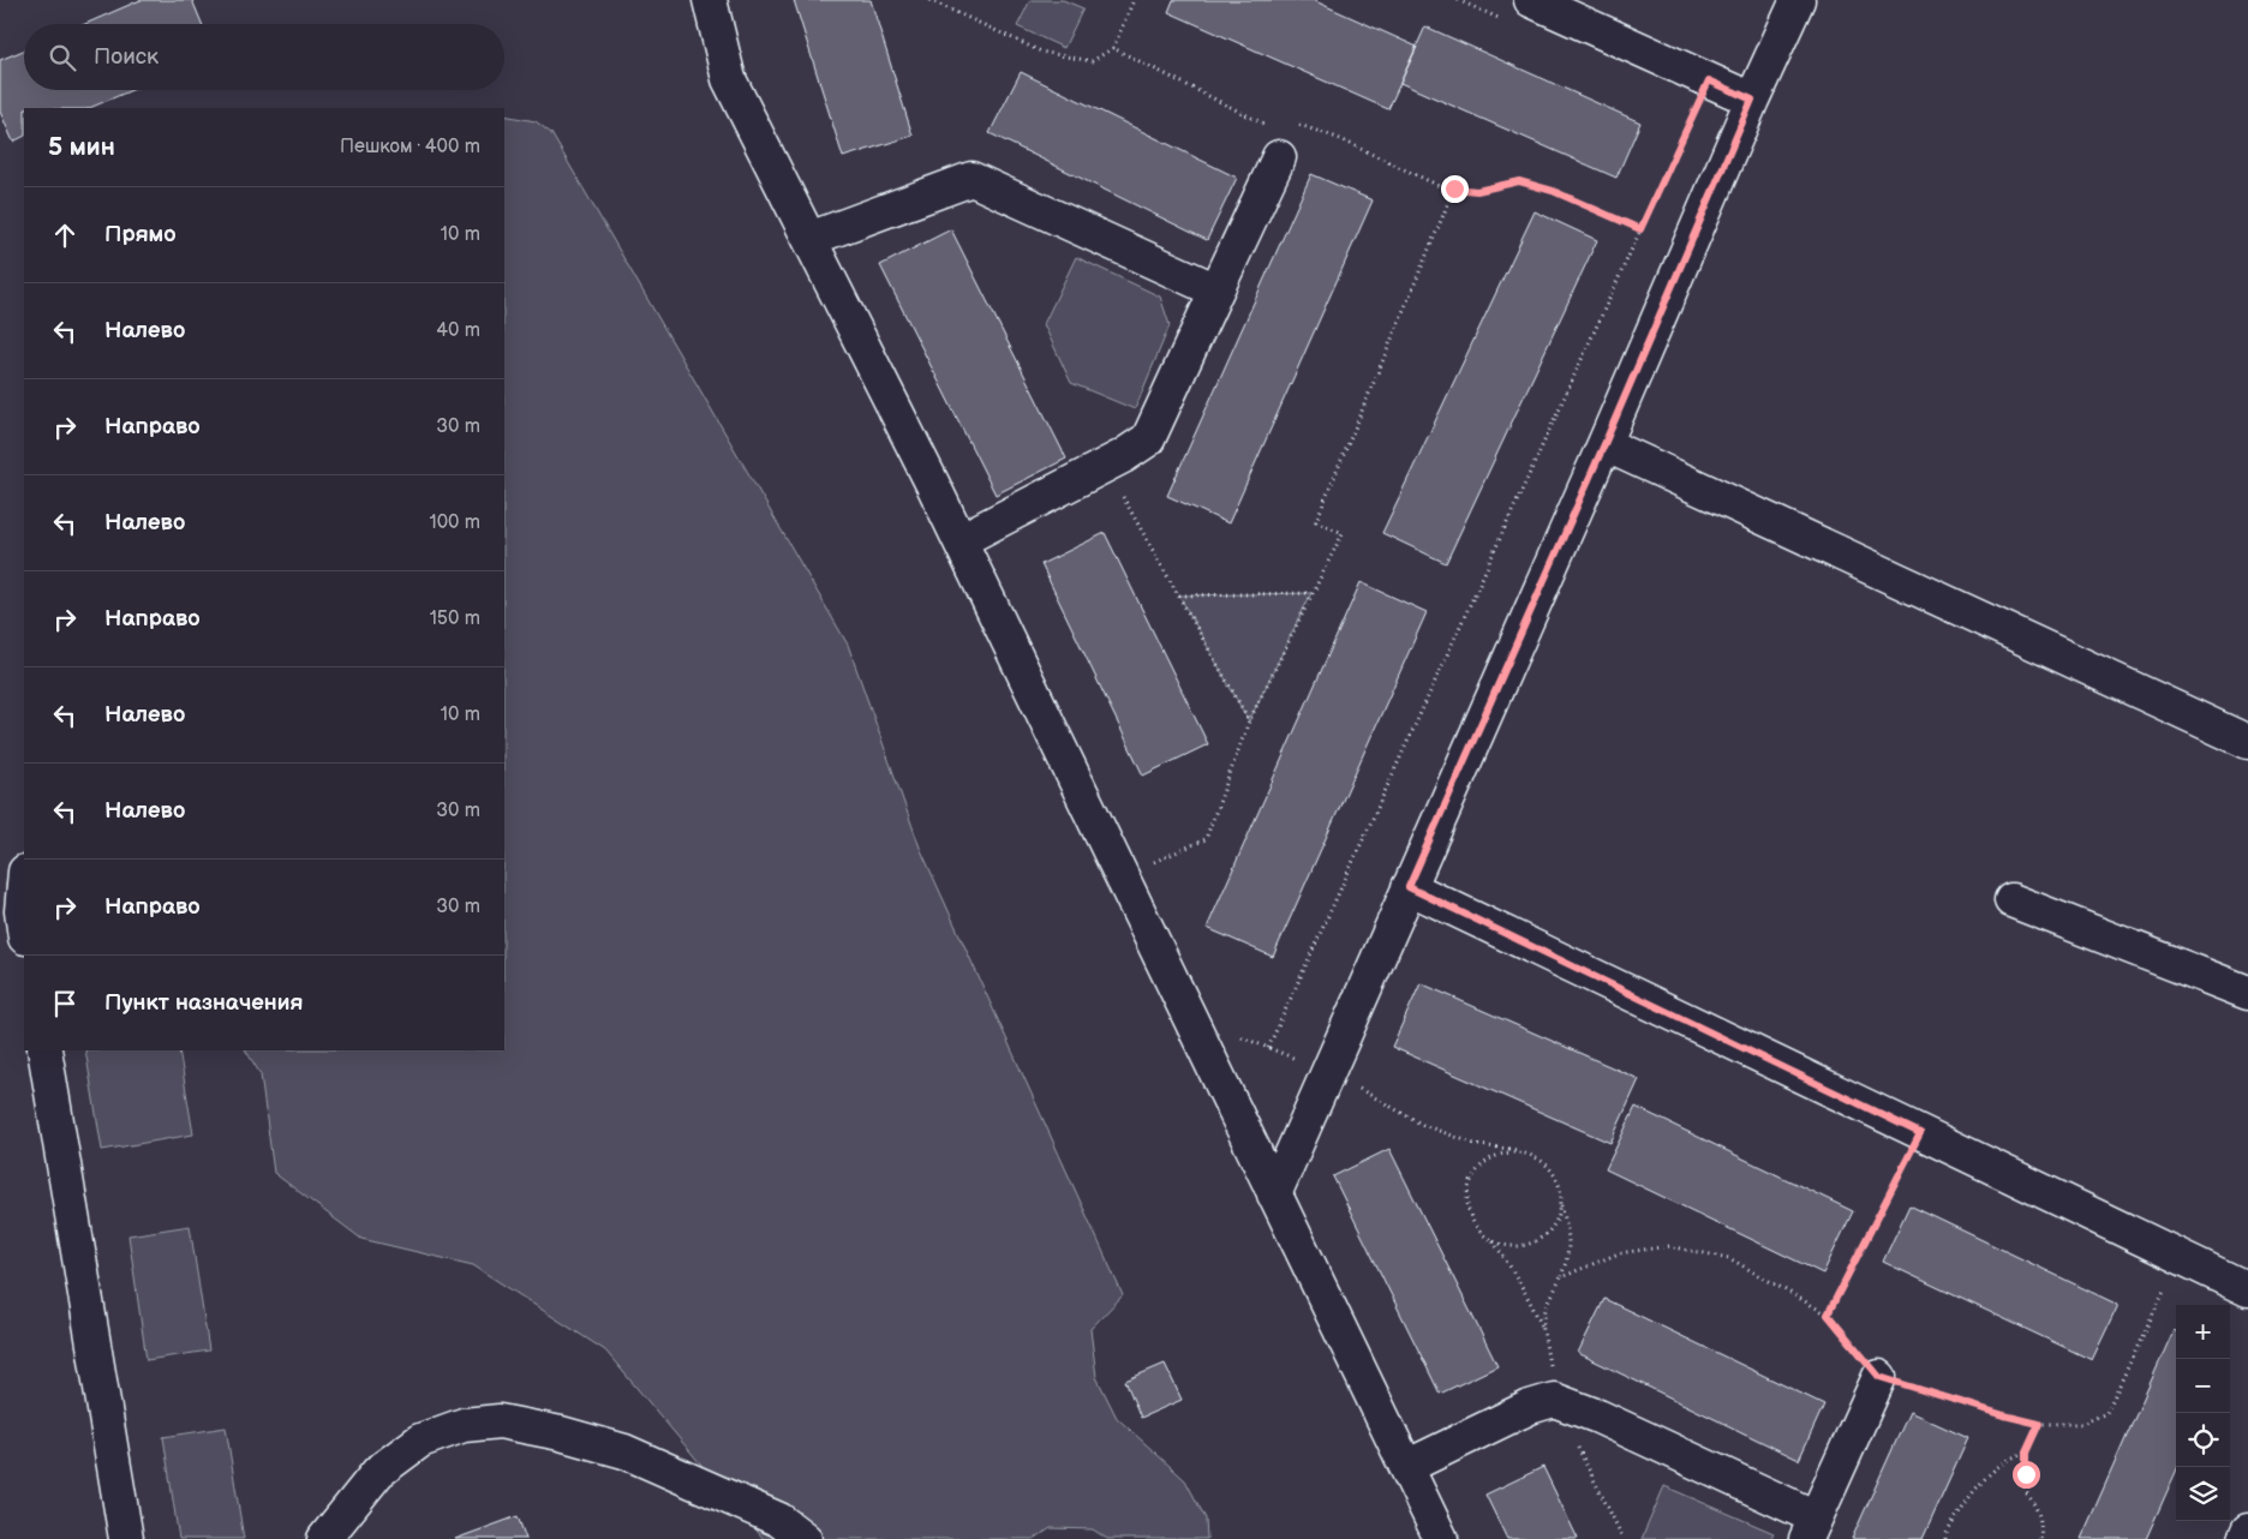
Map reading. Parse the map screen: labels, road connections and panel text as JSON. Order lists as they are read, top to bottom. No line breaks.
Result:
{"page":{"search":"Поиск","heading":["5 мин","Пешком · 400 m"],"list":[["Прямо","10 m"],["Налево","40 m"],["Направо","30 m"],["Налево","100 m"],["Направо","150 m"],["Налево","10 m"],["Налево","30 m"],["Направо","30 m"],"Пункт назначения"],"map_buttons":["+","−"]}}
